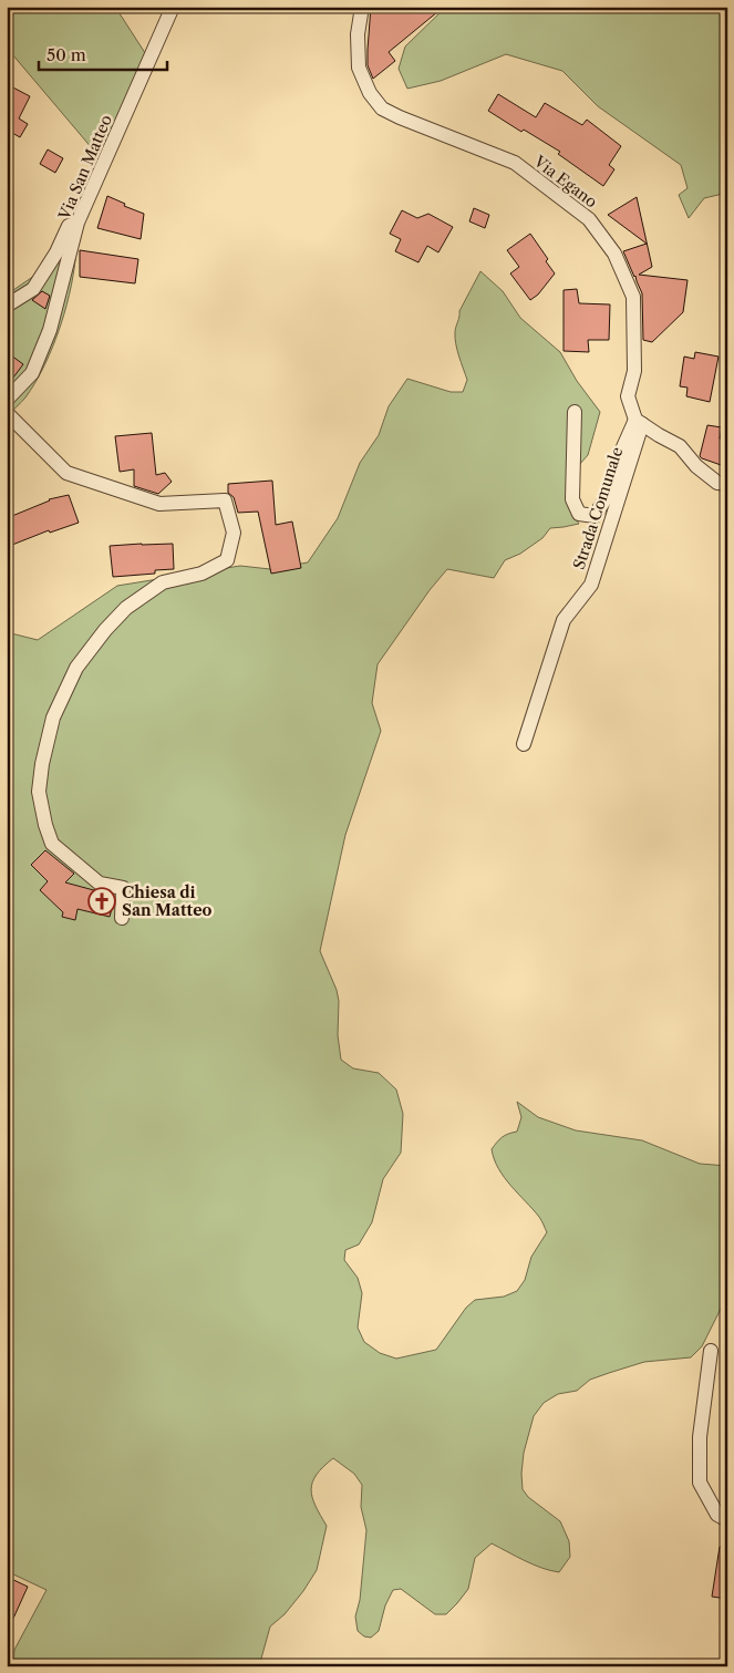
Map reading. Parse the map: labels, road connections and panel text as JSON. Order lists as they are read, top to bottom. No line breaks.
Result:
{"streets":{"street":["Via San Matteo","Via Egano","Strada Comunale"]},"crossings":[["Via Egano","Strada Comunale"]],"places":{"church":["Chiesa di San Matteo"]},"scale_bar":"50 m"}
